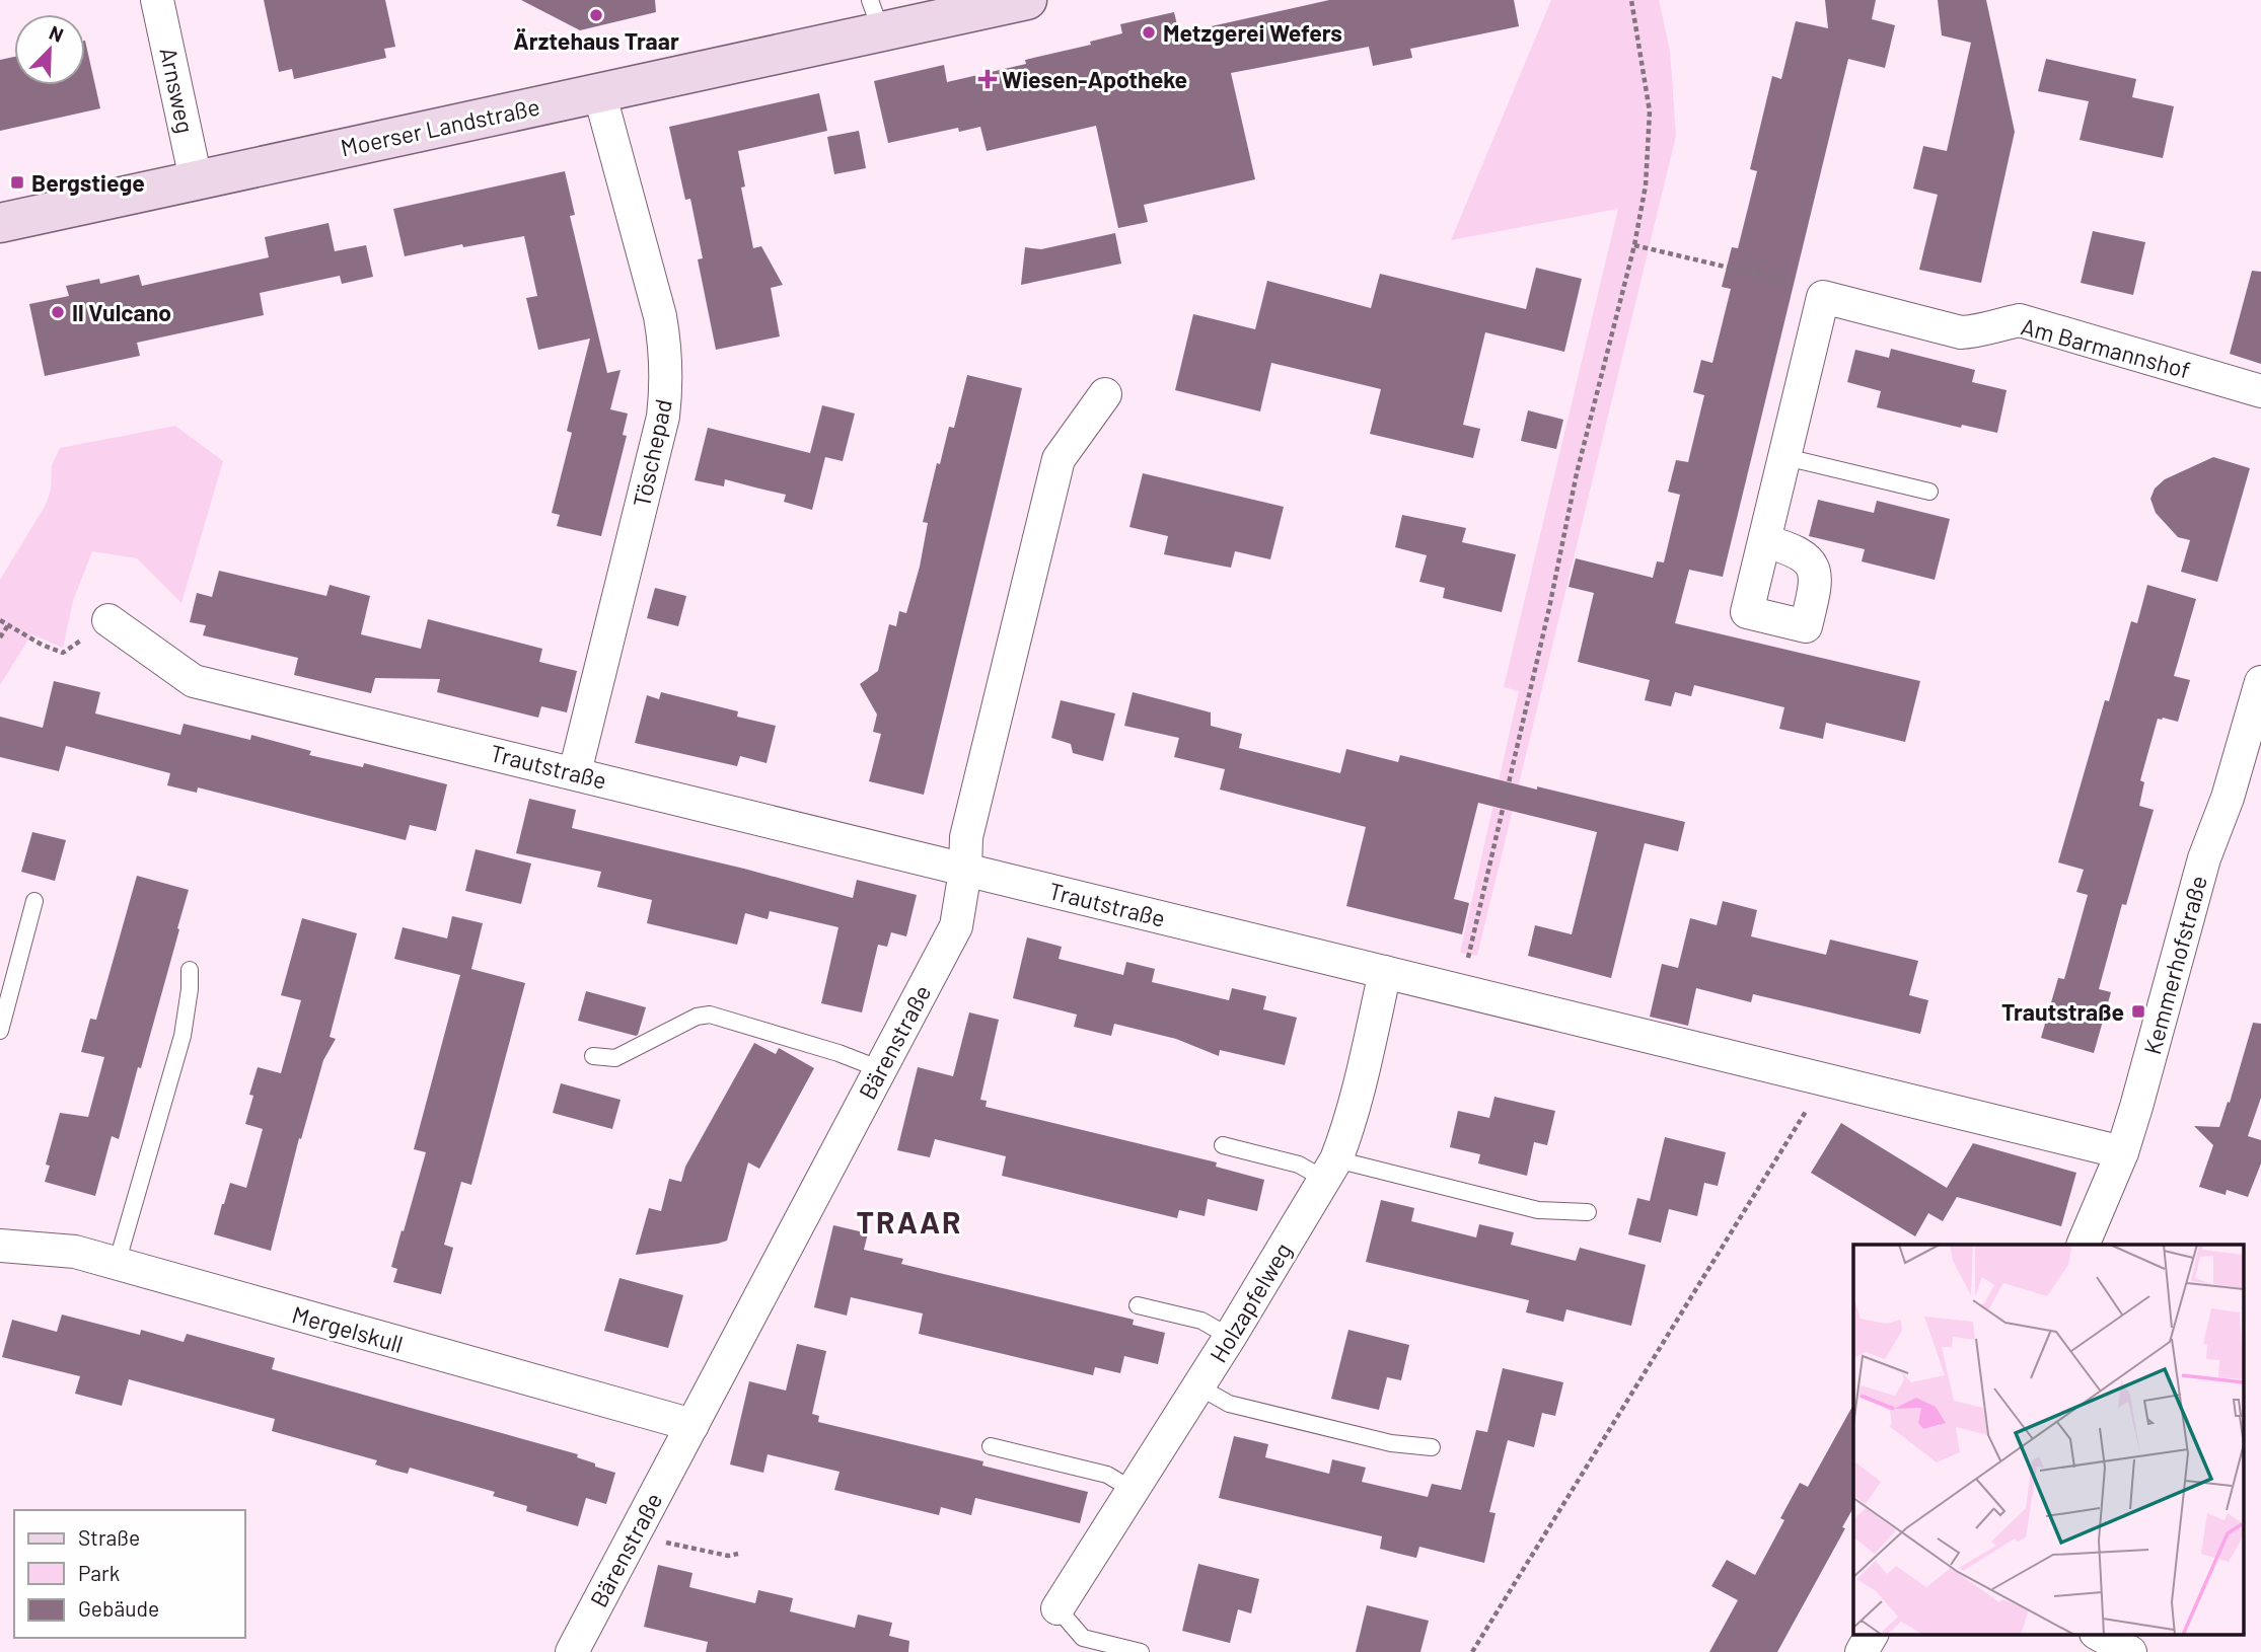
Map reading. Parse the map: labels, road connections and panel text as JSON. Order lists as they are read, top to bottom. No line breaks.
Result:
{"streets":{"main road":["Moerser Landstraße"],"street":["Arnsweg","Am Barmannshof","Töschepad","Trautstraße","Kemmerhofstraße","Bärenstraße","Holzapfelweg","Mergelskull"]},"crossings":[["Arnsweg","Moerser Landstraße"],["Moerser Landstraße","Töschepad"],["Töschepad","Trautstraße"],["Trautstraße","Kemmerhofstraße"],["Trautstraße","Bärenstraße"],["Trautstraße","Holzapfelweg"],["Bärenstraße","Mergelskull"]],"districts":["TRAAR"],"places":{"other":["Ärztehaus Traar","Metzgerei Wefers","Il Vulcano"],"health":["Wiesen-Apotheke"],"transit":["Bergstiege","Trautstraße"]},"legend":["Straße","Park","Gebäude"],"north":"top right"}
